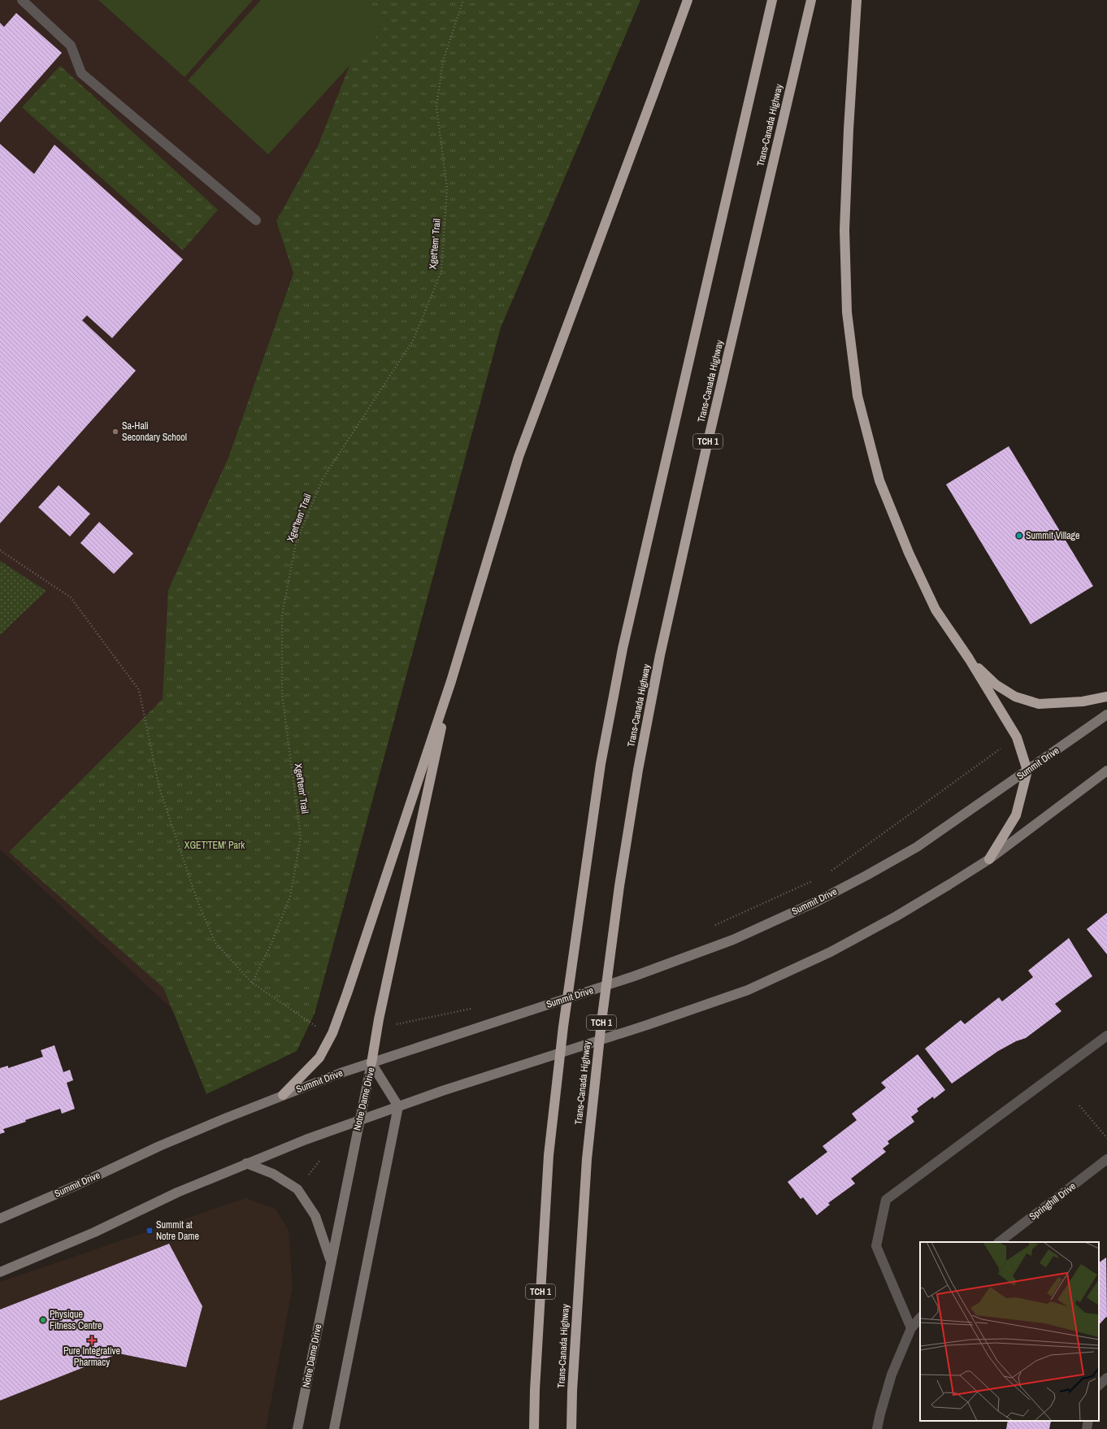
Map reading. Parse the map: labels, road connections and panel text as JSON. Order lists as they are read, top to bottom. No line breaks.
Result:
{"streets":{"highway":["Trans-Canada Highway","TCH 1"],"main road":["Summit Drive","Notre Dame Drive"],"street":["Springhill Drive"],"path":["Xget'tem' Trail"]},"crossings":[["Summit Drive","Notre Dame Drive"]],"parks":["XGET'TEM' Park"],"places":{"other":["Sa-Hali Secondary School","Summit Village","Physique Fitness Centre"],"transit":["Summit at Notre Dame"],"health":["Pure Integrative Pharmacy"]}}
